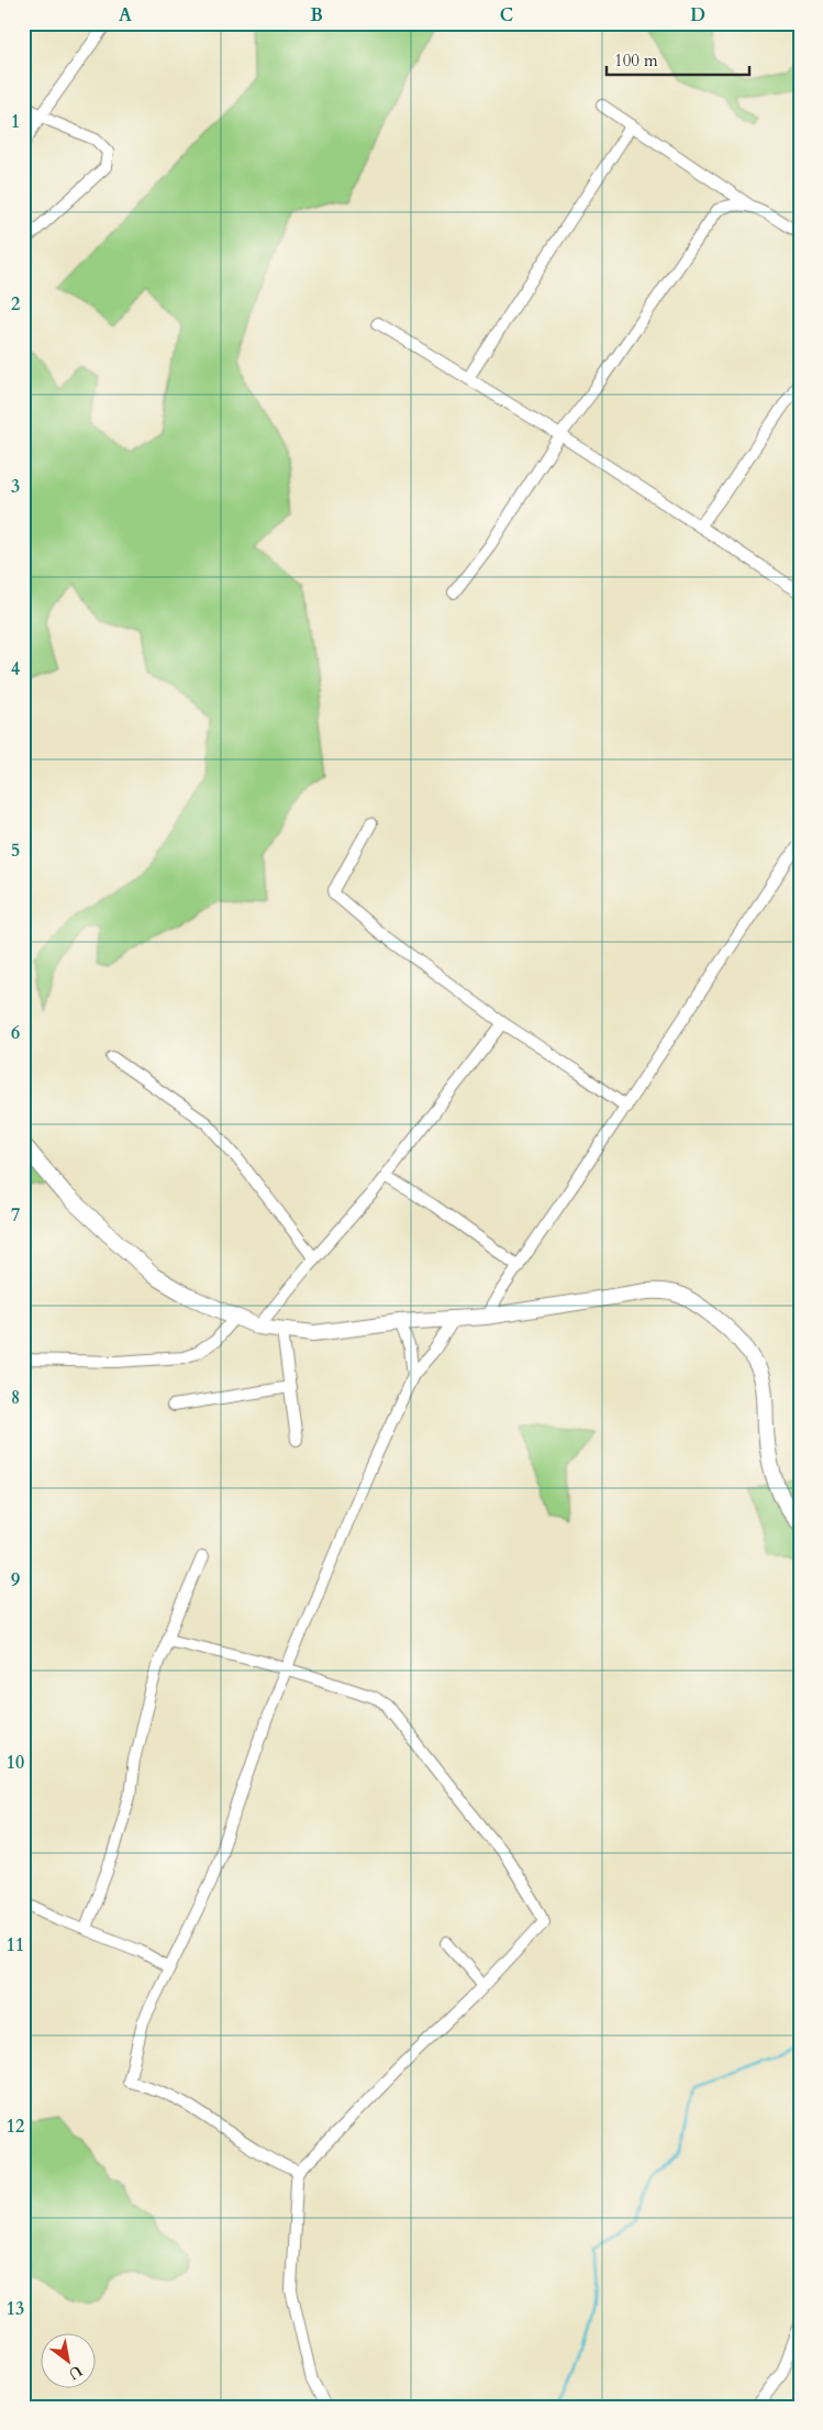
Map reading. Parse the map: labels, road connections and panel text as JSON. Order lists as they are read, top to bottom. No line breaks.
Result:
{"scale_bar":"100 m","north":"bottom right","grid":{"columns":["A","B","C","D"],"rows":["1","2","3","4","5","6","7","8","9","10","11","12","13"]}}
